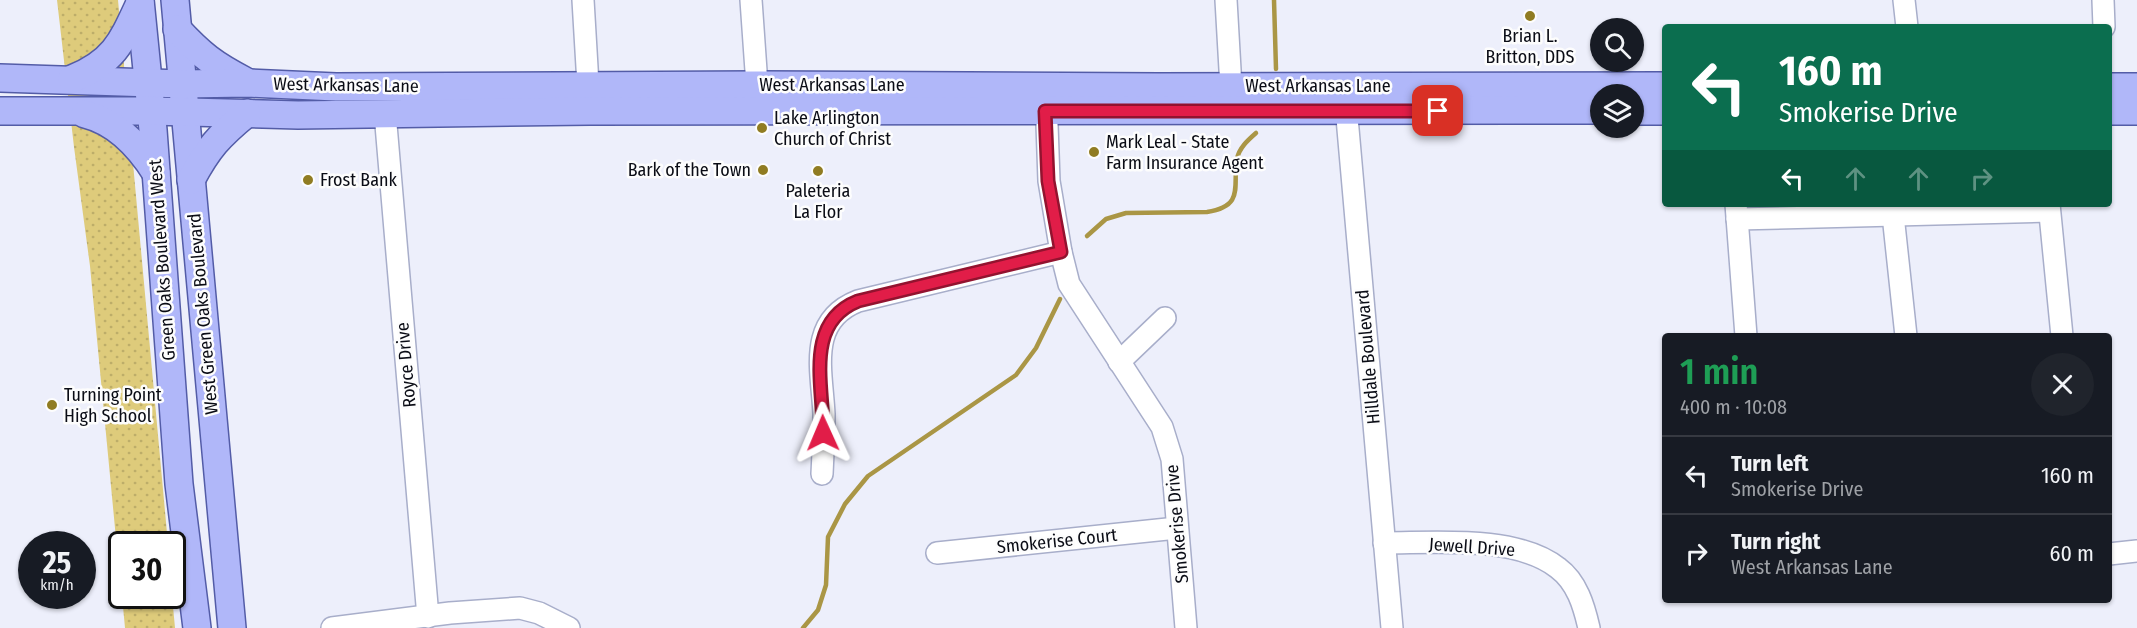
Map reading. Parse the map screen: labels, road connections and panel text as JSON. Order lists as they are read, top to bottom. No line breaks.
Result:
{"streets":{"main road":["West Arkansas Lane","Green Oaks Boulevard West","West Green Oaks Boulevard"],"street":["Hilldale Boulevard","Royce Drive","Smokerise Drive","Smokerise Court","Jewell Drive"]},"crossings":[["West Arkansas Lane","Green Oaks Boulevard West"],["West Arkansas Lane","West Green Oaks Boulevard"],["West Arkansas Lane","Hilldale Boulevard"],["West Arkansas Lane","Royce Drive"],["West Arkansas Lane","Smokerise Drive"],["Hilldale Boulevard","Jewell Drive"],["Smokerise Drive","Smokerise Court"]],"places":["Brian L. Britton, DDS","Lake Arlington Church of Christ","Mark Leal - State Farm Insurance Agent","Bark of the Town","Paleteria La Flor","Frost Bank","Turning Point High School"],"page":{"turn":["160 m","Smokerise Drive"],"heading":["1 min","400 m · 10:08"],"list":[{"name":"Turn left","note":"Smokerise Drive","value":"160 m"},{"name":"Turn right","note":"West Arkansas Lane","value":"60 m"}],"speed":"25 km/h","limit":"30"}}
